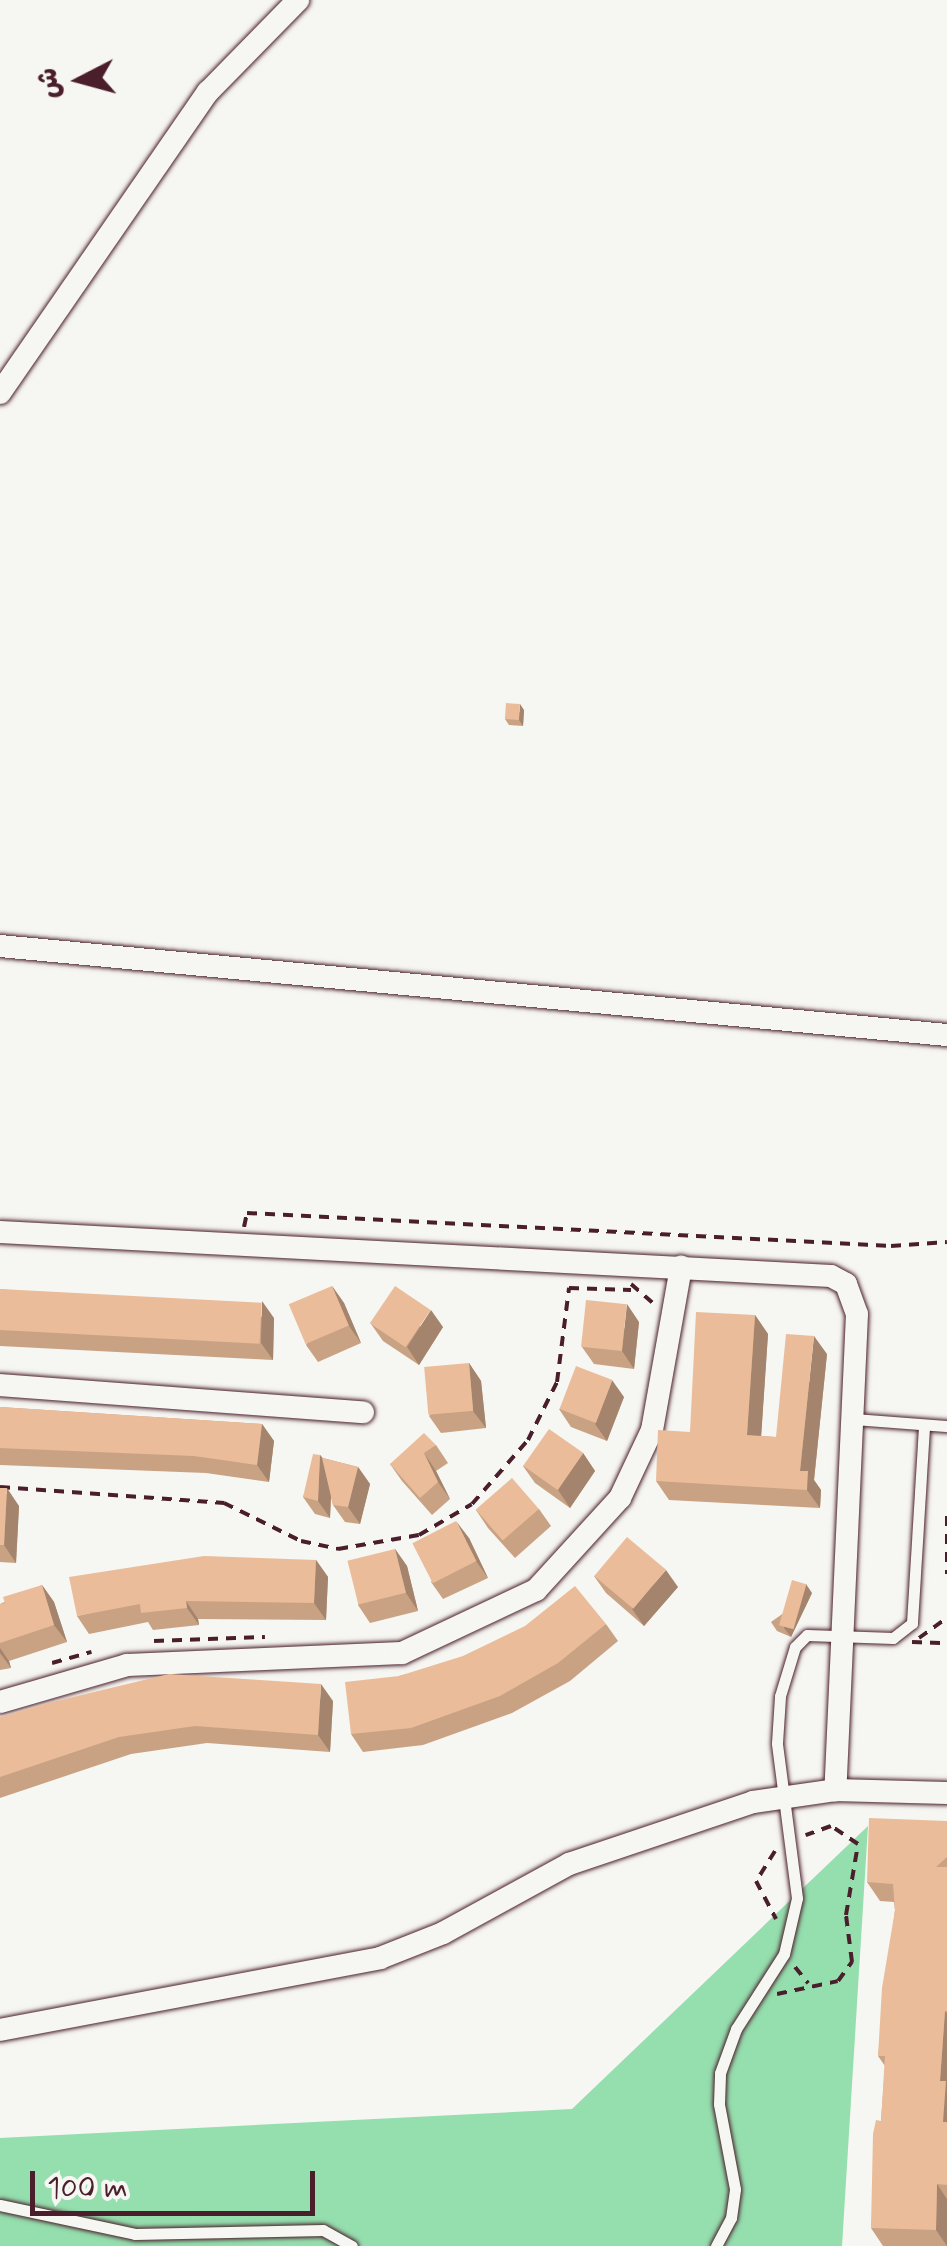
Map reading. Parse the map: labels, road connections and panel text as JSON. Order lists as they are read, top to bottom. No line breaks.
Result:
{"scale_bar":"100 m","north":"left"}
